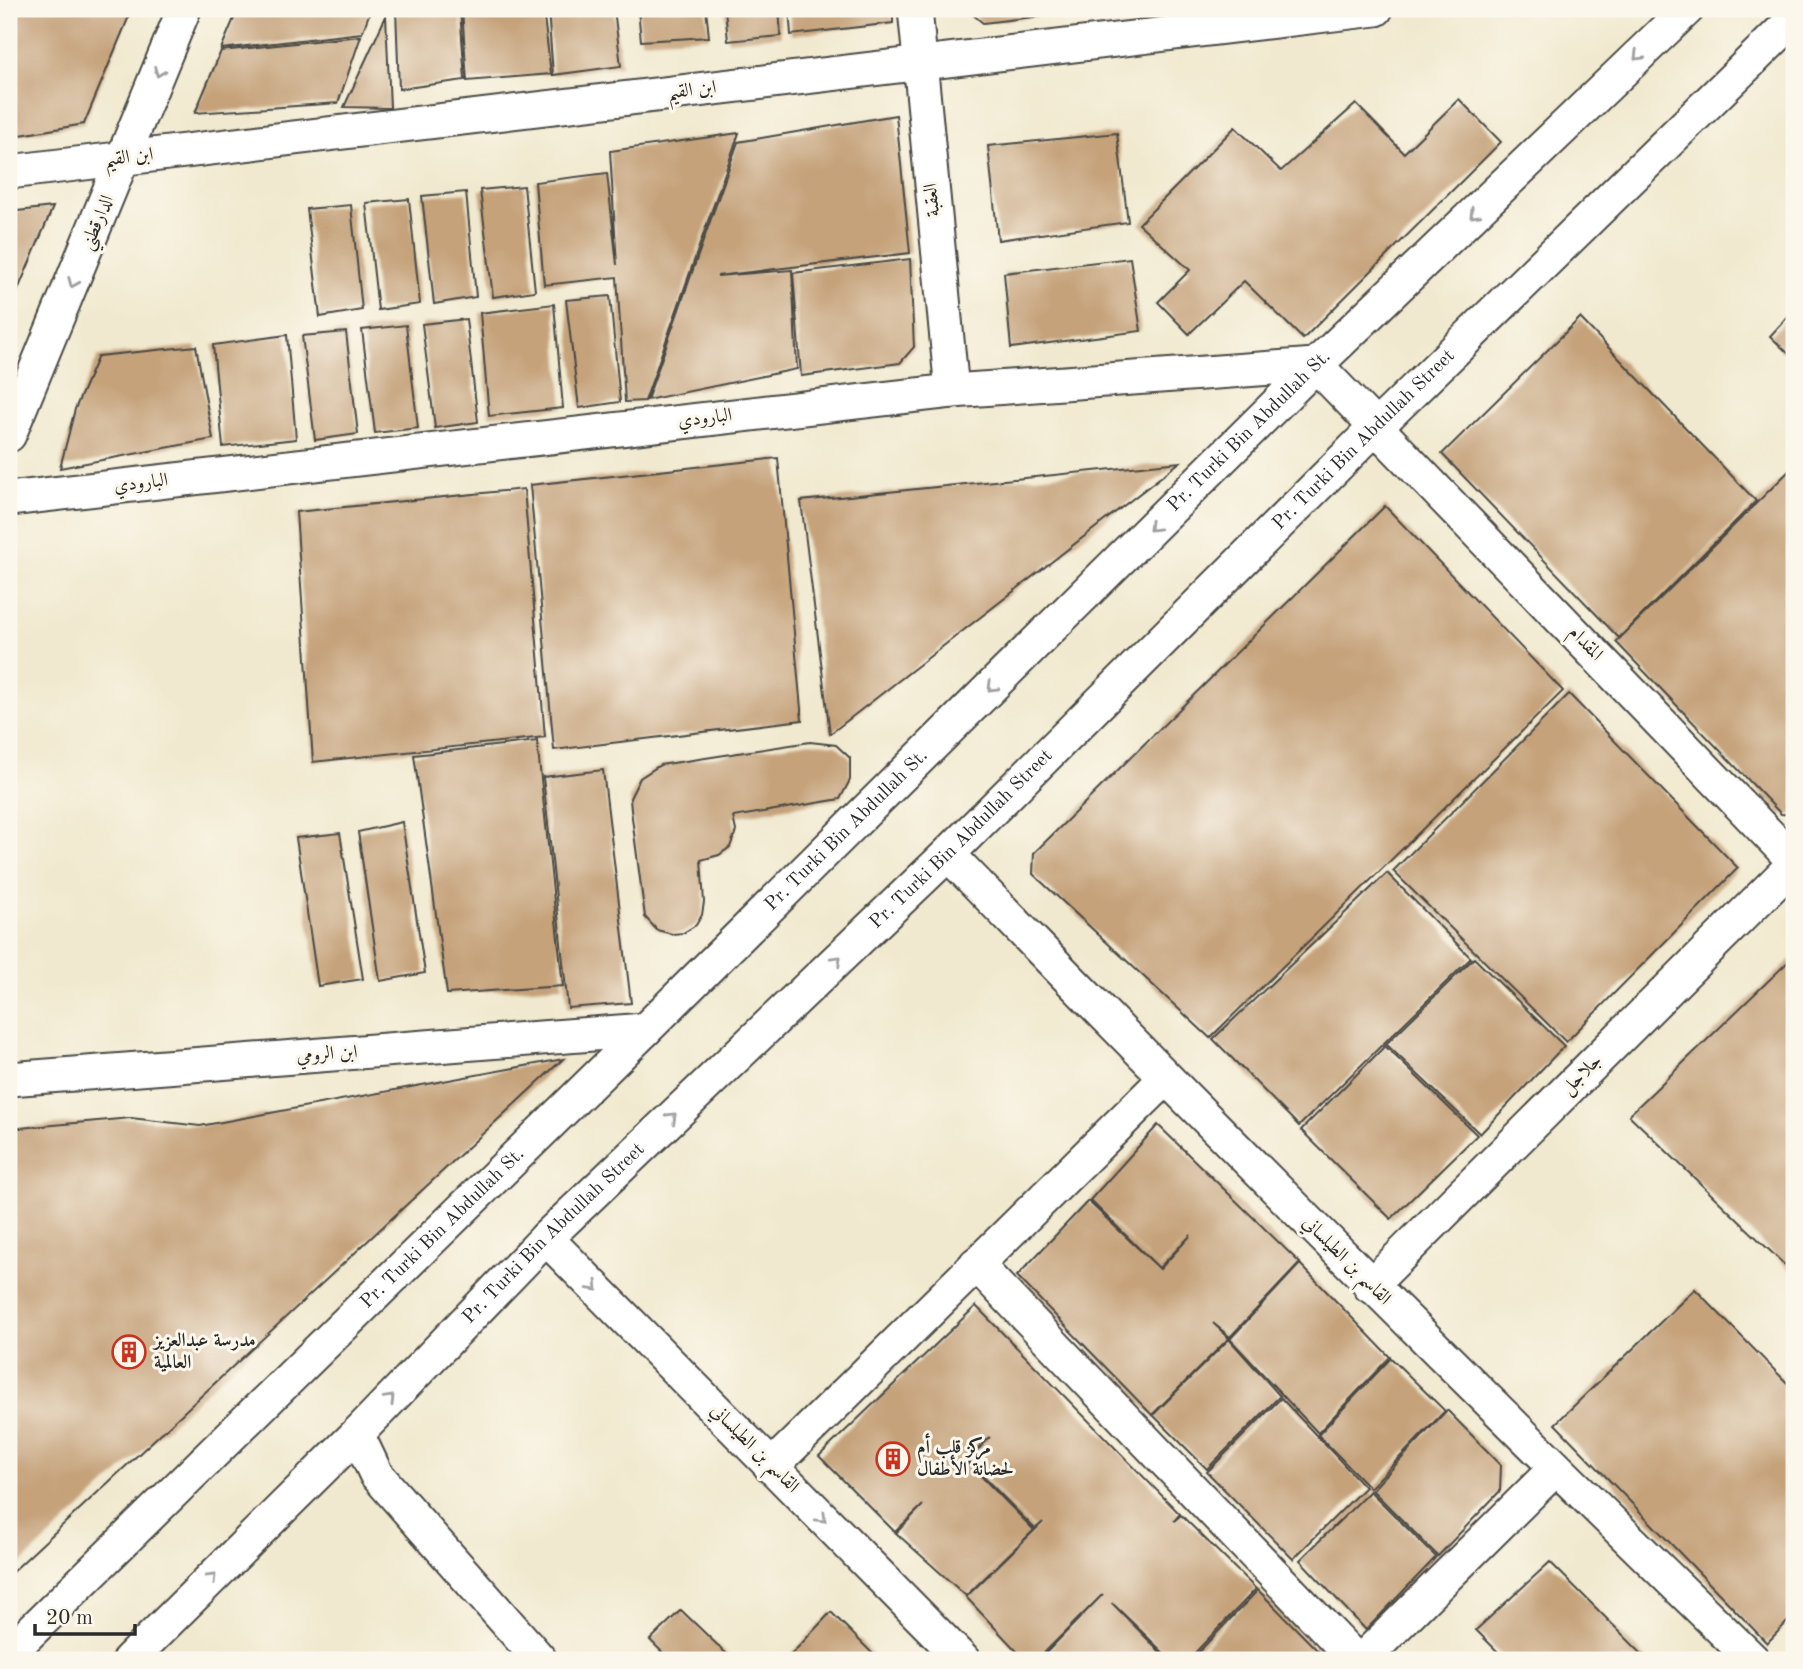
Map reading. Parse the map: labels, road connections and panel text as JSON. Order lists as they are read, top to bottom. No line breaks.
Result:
{"streets":{"street":["ابن القيم","العقبة","الدارقطني","البارودي","Pr. Turki Bin Abdullah St.","Pr. Turki Bin Abdullah Street","المقدام","ابن الرومي","جلاجل","القاسم بن الطيلساني"]},"crossings":[["ابن القيم","العقبة"],["ابن القيم","الدارقطني"],["العقبة","البارودي"],["البارودي","Pr. Turki Bin Abdullah St."],["Pr. Turki Bin Abdullah St.","ابن الرومي"],["Pr. Turki Bin Abdullah Street","المقدام"],["Pr. Turki Bin Abdullah Street","القاسم بن الطيلساني"],["المقدام","جلاجل"],["جلاجل","القاسم بن الطيلساني"]],"one_way":["الدارقطني","Pr. Turki Bin Abdullah St.","Pr. Turki Bin Abdullah Street"],"places":{"building":["مدرسة عبدالعزيز العالمية","مركز قلب أم لحضانة الأطفال"]},"scale_bar":"20 m"}
